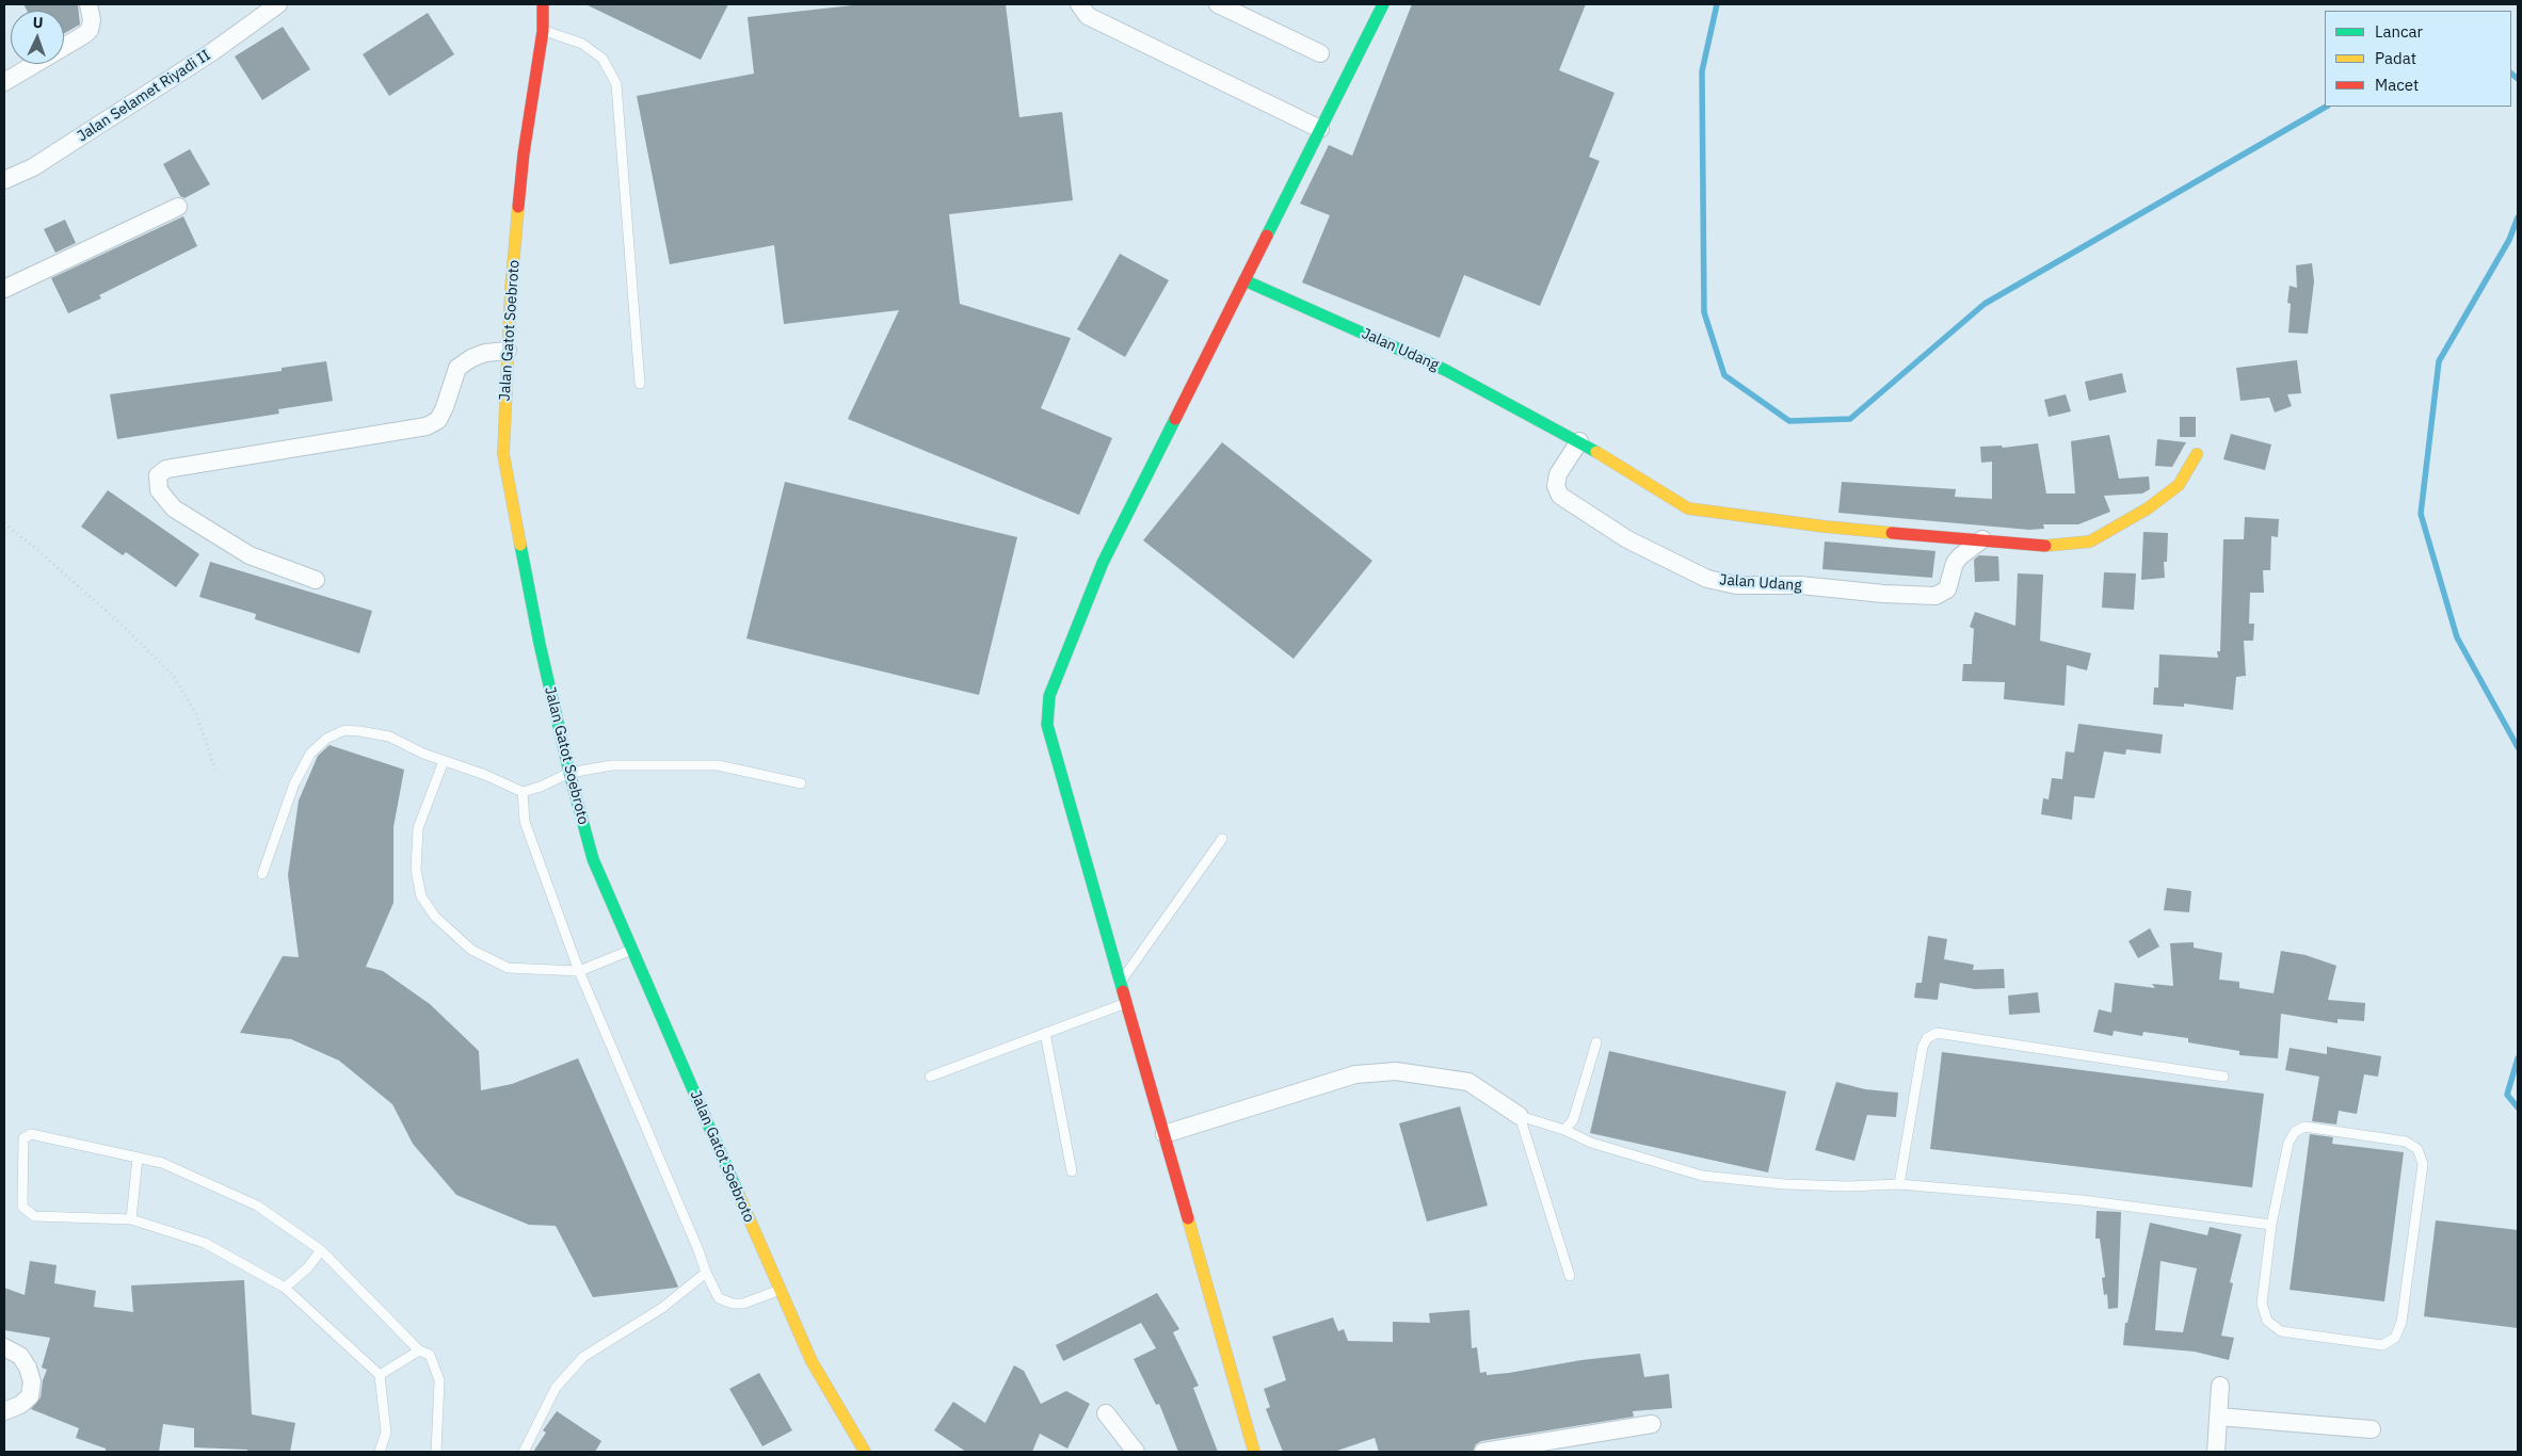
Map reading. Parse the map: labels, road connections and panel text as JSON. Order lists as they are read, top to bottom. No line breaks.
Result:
{"streets":{"street":["Jalan Selamet Riyadi II","Jalan Gatot Soebroto","Jalan Udang"]},"legend":["Lancar","Padat","Macet"],"north":"top"}
